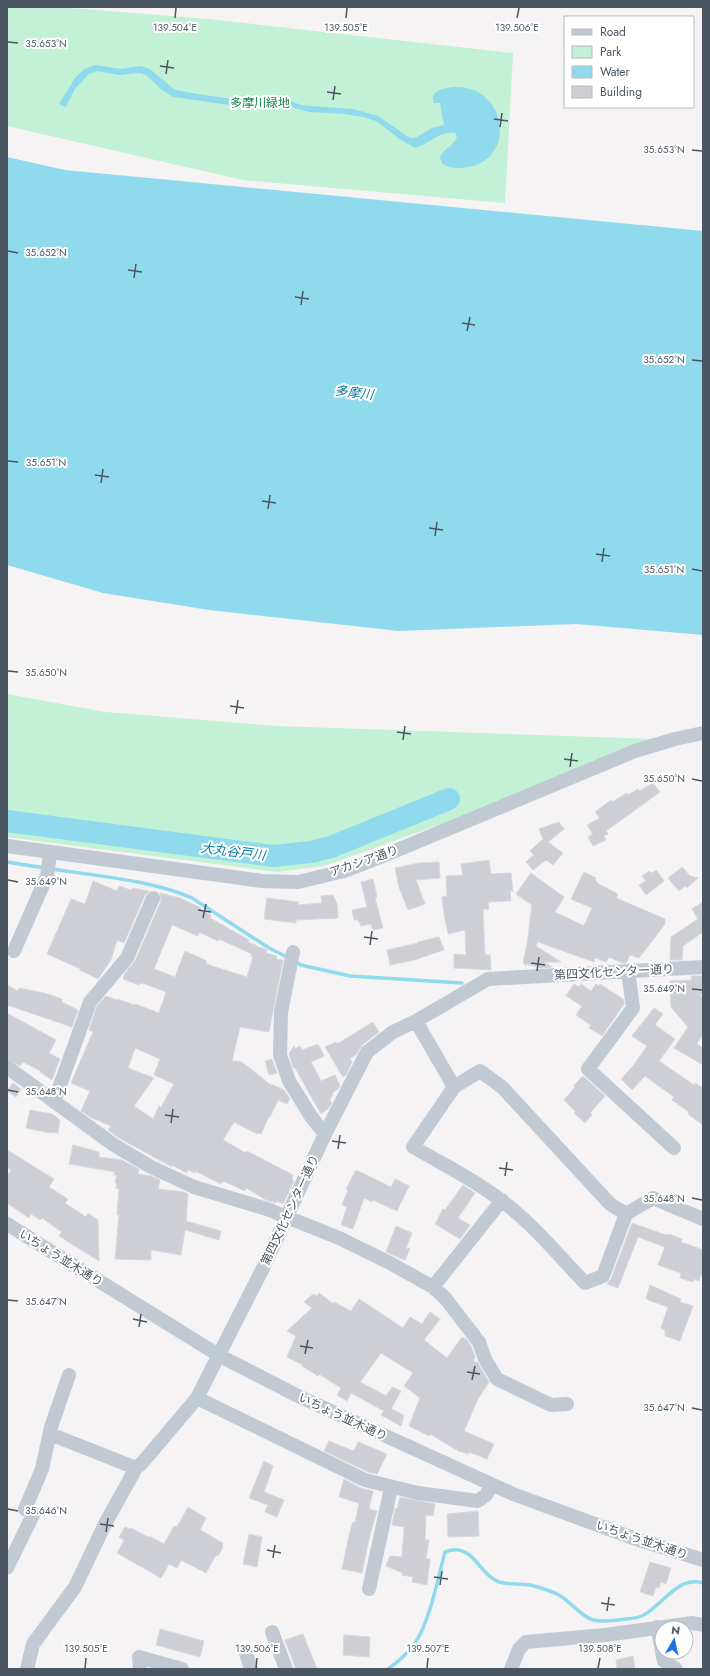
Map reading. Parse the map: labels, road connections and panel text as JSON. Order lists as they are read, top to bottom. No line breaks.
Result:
{"streets":{"street":["アカシア通り","第四文化センター通り","いちょう並木通り"]},"crossings":[["第四文化センター通り","いちょう並木通り"]],"water":["多摩川","大丸谷戸川"],"parks":["多摩川緑地"],"legend":["Road","Park","Water","Building"],"north":"top","coordinates":["139.504°E","139.505°E","139.506°E","35.653°N","35.652°N","35.651°N","35.650°N","35.649°N","35.648°N","35.647°N","35.646°N","139.507°E","139.508°E"]}
